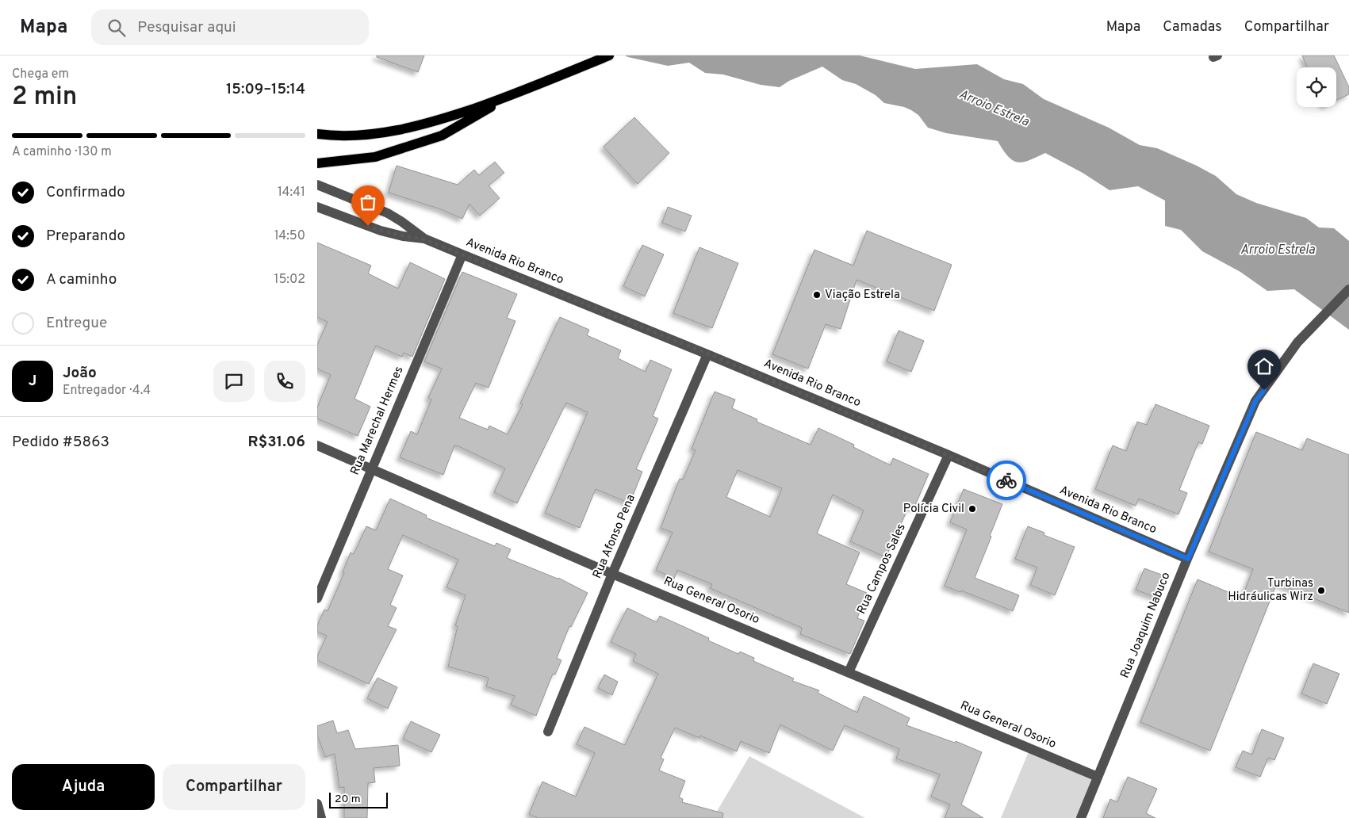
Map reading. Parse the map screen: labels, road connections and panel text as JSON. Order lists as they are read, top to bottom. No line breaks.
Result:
{"streets":{"street":["Avenida Rio Branco","Rua Marechal Hermes","Rua Afonso Pena","Rua Campos Sales","Rua General Osorio","Rua Joaquim Nabuco"]},"crossings":[["Avenida Rio Branco","Rua Marechal Hermes"],["Avenida Rio Branco","Rua Afonso Pena"],["Avenida Rio Branco","Rua Campos Sales"],["Avenida Rio Branco","Rua Joaquim Nabuco"],["Rua Marechal Hermes","Rua General Osorio"],["Rua Afonso Pena","Rua General Osorio"],["Rua Campos Sales","Rua General Osorio"],["Rua General Osorio","Rua Joaquim Nabuco"]],"water":["Arroio Estrela"],"places":["Viação Estrela","Polícia Civil","Turbinas Hidráulicas Wirz"],"scale_bar":"20 m","page":{"header":"Mapa","search":"Pesquisar aqui","nav":["Mapa","Camadas","Compartilhar"],"heading":["2 min","Chega em","15:09–15:14"],"panel":["João","Entregador · 4.4","Pedido #5863","R$31.06"],"bar":"A caminho · 130 m","list":[["Confirmado","14:41"],["Preparando","14:50"],["A caminho","15:02"],"Entregue"],"round":"J","buttons":["Ajuda","Compartilhar"],"scale":"20 m"}}
